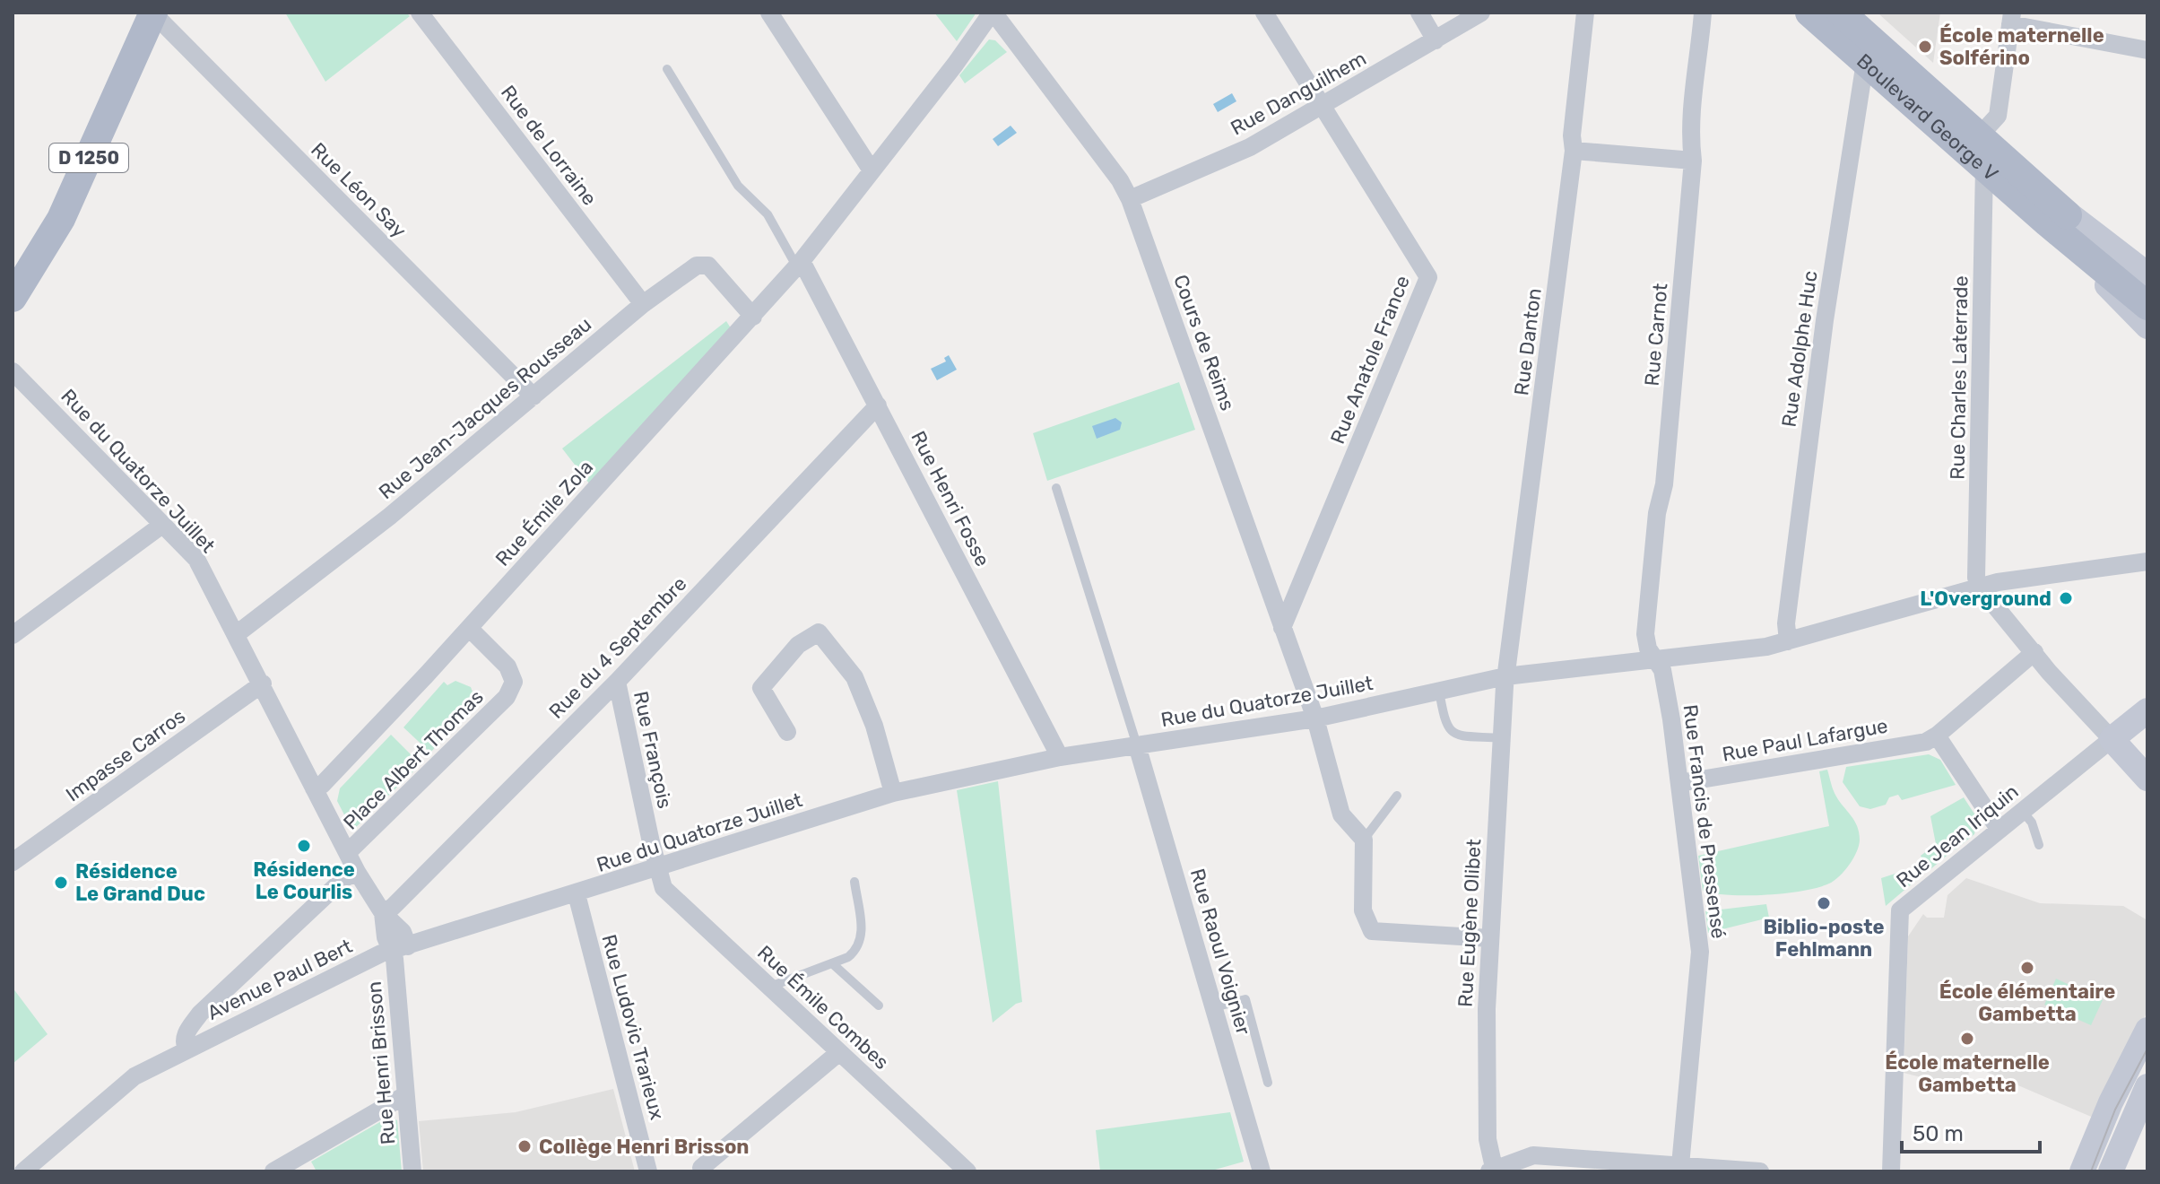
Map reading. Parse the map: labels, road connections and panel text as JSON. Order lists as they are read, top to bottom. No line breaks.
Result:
{"streets":{"main road":["Boulevard George V","D 1250"],"street":["Rue Danguilhem","Rue de Lorraine","Rue Léon Say","Rue Carnot","Rue Danton","Cours de Reims","Rue Adolphe Huc","Rue Anatole France","Rue Charles Laterrade","Rue Jean-Jacques Rousseau","Rue du Quatorze Juillet","Rue Henri Fosse","Rue Émile Zola","Rue du 4 Septembre","Rue Paul Lafargue","Rue François","Impasse Carros","Place Albert Thomas","Rue Francis de Pressensé","Rue Jean Iriquin","Rue Eugène Olibet","Rue Raoul Voignier","Avenue Paul Bert","Rue Émile Combes","Rue Ludovic Trarieux","Rue Henri Brisson"]},"crossings":[["Rue Danguilhem","Cours de Reims"],["Rue Danguilhem","Rue Anatole France"],["Boulevard George V","Rue Adolphe Huc"],["Boulevard George V","Rue Charles Laterrade"],["Rue de Lorraine","Rue Jean-Jacques Rousseau"],["D 1250","Rue Léon Say"],["Rue Léon Say","Rue Jean-Jacques Rousseau"],["Rue Carnot","Rue du Quatorze Juillet"],["Rue Carnot","Rue Francis de Pressensé"],["Rue Danton","Rue du Quatorze Juillet"],["Rue Danton","Rue Eugène Olibet"],["Cours de Reims","Rue Anatole France"],["Cours de Reims","Rue du Quatorze Juillet"],["Cours de Reims","Rue Émile Zola"],["Rue Adolphe Huc","Rue du Quatorze Juillet"],["Rue Charles Laterrade","Rue du Quatorze Juillet"],["Rue Jean-Jacques Rousseau","Rue du Quatorze Juillet"],["Rue Jean-Jacques Rousseau","Rue Émile Zola"],["Rue du Quatorze Juillet","Rue Henri Fosse"],["Rue du Quatorze Juillet","Rue Émile Zola"],["Rue du Quatorze Juillet","Rue du 4 Septembre"],["Rue du Quatorze Juillet","Rue François"],["Rue du Quatorze Juillet","Impasse Carros"],["Rue du Quatorze Juillet","Place Albert Thomas"],["Rue du Quatorze Juillet","Rue Francis de Pressensé"],["Rue du Quatorze Juillet","Rue Eugène Olibet"],["Rue du Quatorze Juillet","Rue Raoul Voignier"],["Rue du Quatorze Juillet","Avenue Paul Bert"],["Rue du Quatorze Juillet","Rue Émile Combes"],["Rue du Quatorze Juillet","Rue Ludovic Trarieux"],["Rue du Quatorze Juillet","Rue Henri Brisson"],["Rue Henri Fosse","Rue Émile Zola"],["Rue Henri Fosse","Rue du 4 Septembre"],["Rue Émile Zola","Place Albert Thomas"],["Rue du 4 Septembre","Rue François"],["Rue Paul Lafargue","Rue Francis de Pressensé"],["Rue François","Rue Émile Combes"],["Avenue Paul Bert","Rue Henri Brisson"]],"places":["École maternelle Solférino","L'Overground","Résidence Le Courlis","Résidence Le Grand Duc","Biblio-poste Fehlmann","École élémentaire Gambetta","École maternelle Gambetta","Collège Henri Brisson"],"scale_bar":"50 m"}
